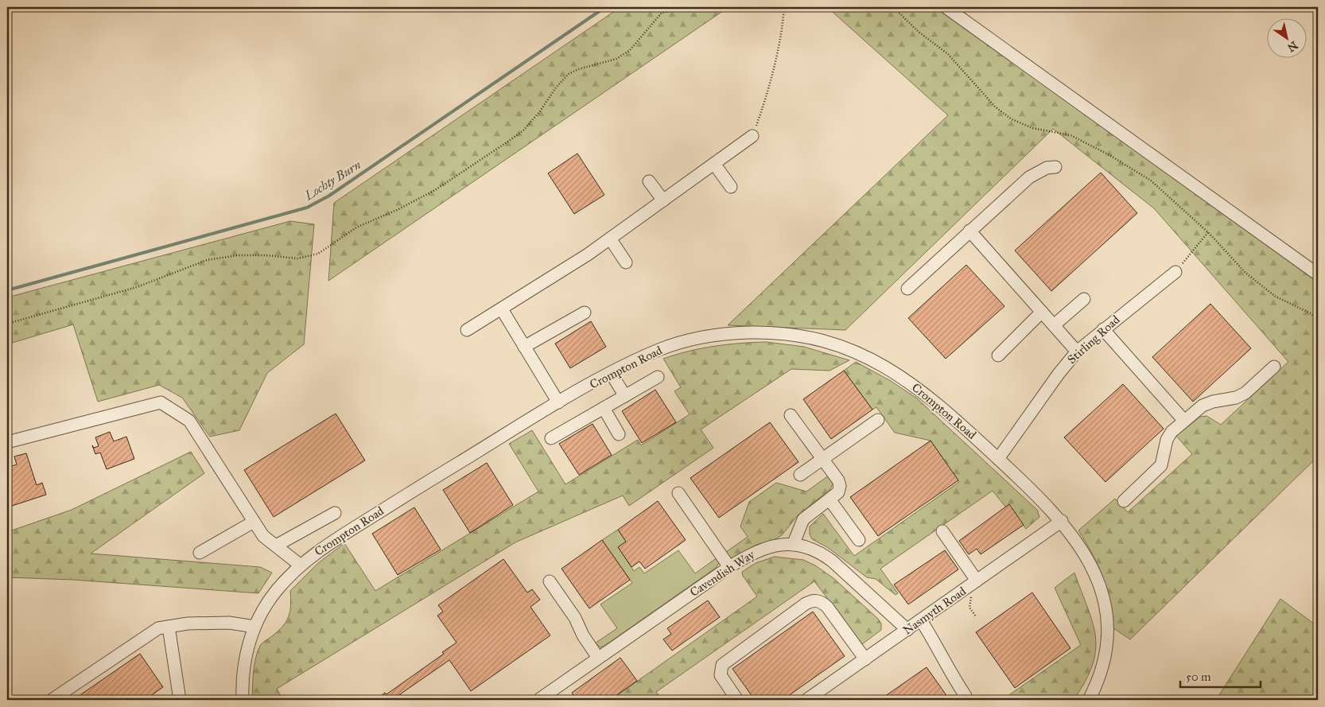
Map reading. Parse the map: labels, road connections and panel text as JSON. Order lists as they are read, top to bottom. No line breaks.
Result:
{"streets":{"street":["Stirling Road","Crompton Road","Cavendish Way","Nasmyth Road"]},"crossings":[["Stirling Road","Crompton Road"],["Crompton Road","Nasmyth Road"],["Cavendish Way","Nasmyth Road"]],"water":["Lochty Burn"],"scale_bar":"50 m","north":"bottom right"}
